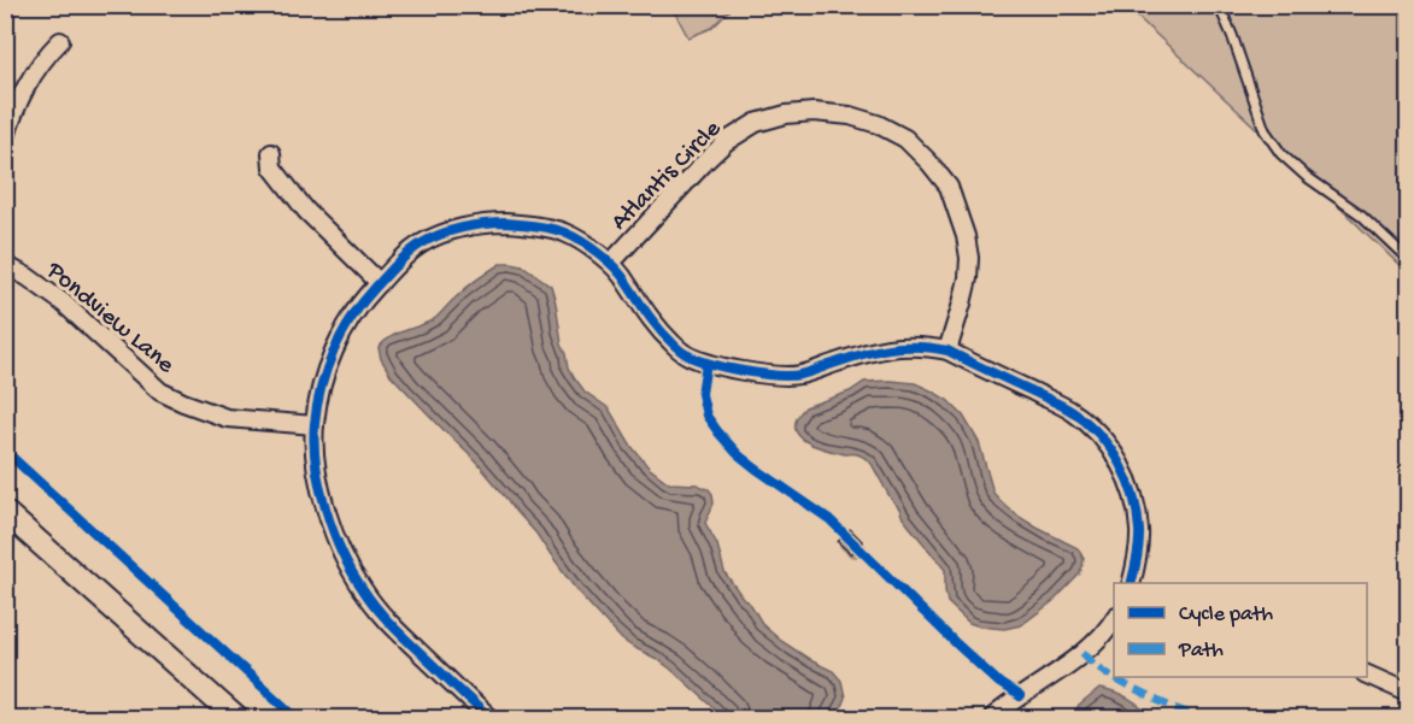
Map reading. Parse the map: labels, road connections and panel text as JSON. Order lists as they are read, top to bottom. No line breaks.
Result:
{"streets":{"street":["Atlantis Circle","Pondview Lane"]},"legend":["Cycle path","Path"]}
